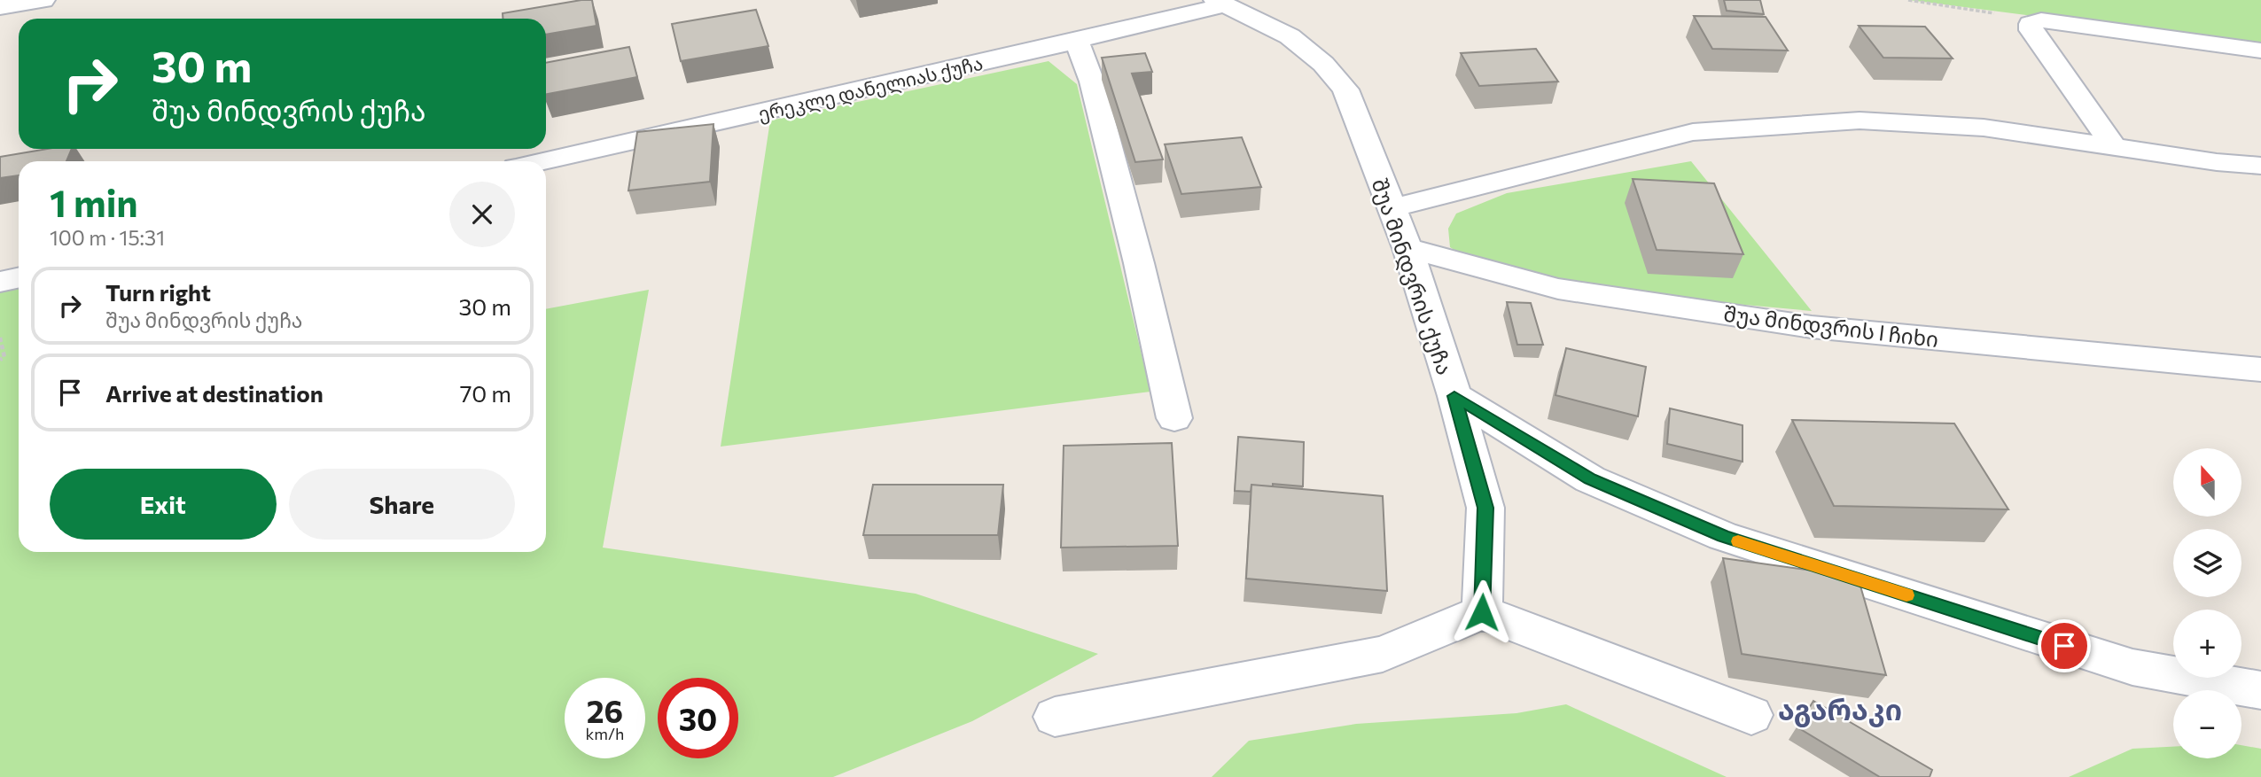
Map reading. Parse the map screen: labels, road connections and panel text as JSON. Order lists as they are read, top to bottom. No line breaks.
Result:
{"streets":{"street":["ერეკლე დანელიას ქუჩა","შუა მინდვრის ქუჩა","შუა მინდვრის I ჩიხი"]},"crossings":[["ერეკლე დანელიას ქუჩა","შუა მინდვრის ქუჩა"],["შუა მინდვრის ქუჩა","შუა მინდვრის I ჩიხი"]],"districts":["აგარაკი"],"north":"top","page":{"turn":["30 m","შუა მინდვრის ქუჩა"],"heading":["1 min","100 m · 15:31"],"list":[{"name":"Turn right","note":"შუა მინდვრის ქუჩა","value":"30 m"},{"name":"Arrive at destination","value":"70 m"}],"map_buttons":["+","−"],"buttons":["Exit","Share"],"speed":"26 km/h","limit":"30"}}
